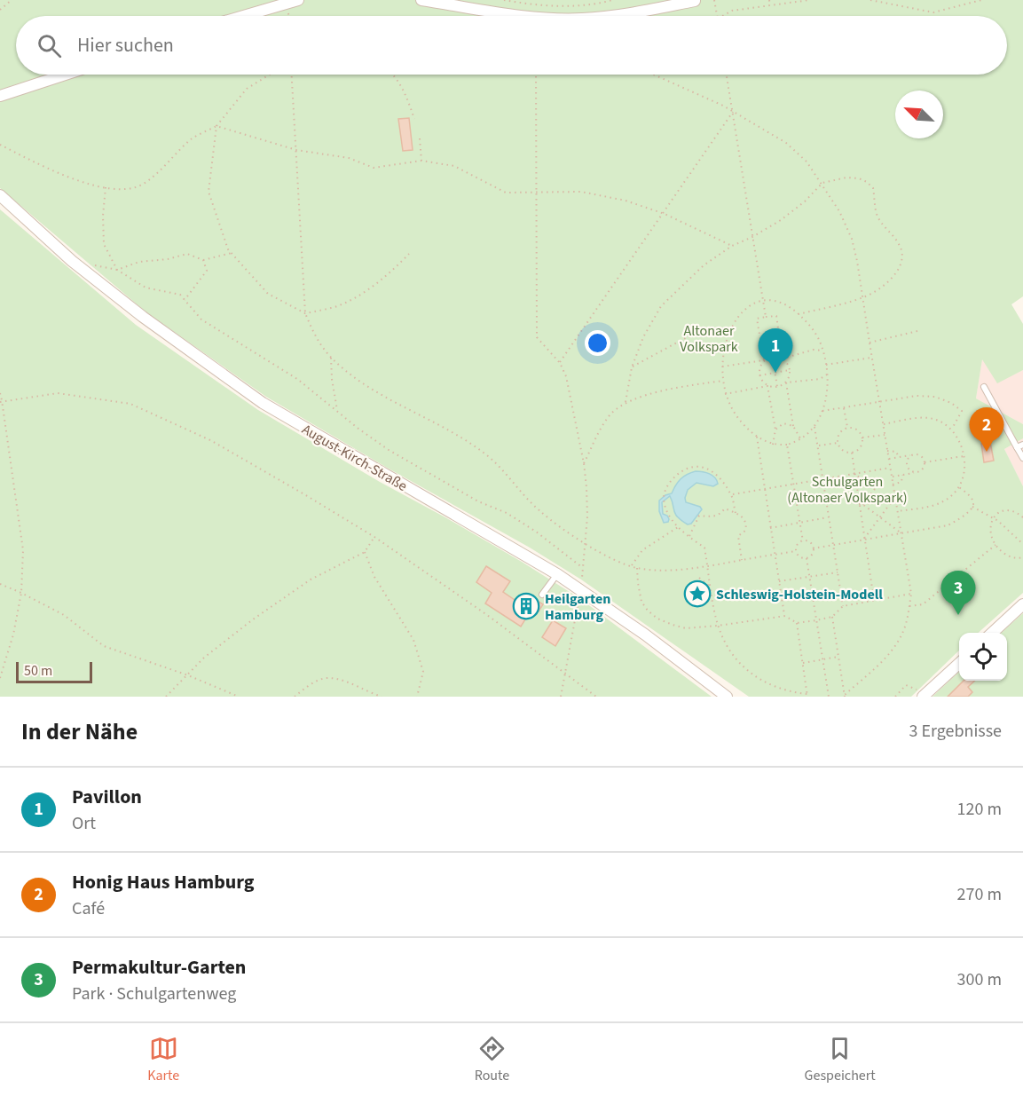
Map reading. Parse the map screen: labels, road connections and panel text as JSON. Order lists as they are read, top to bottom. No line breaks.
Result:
{"streets":{"street":["August-Kirch-Straße"]},"parks":["Altonaer Volkspark","Schulgarten (Altonaer Volkspark)"],"places":{"place":["Schleswig-Holstein-Modell"],"building":["Heilgarten Hamburg"]},"scale_bar":"50 m","north":"top left","page":{"search":"Hier suchen","pins":["1","2","3"],"scale":"50 m","heading":["In der Nähe","3 Ergebnisse"],"list":[{"mark":"1","name":"Pavillon","note":"Ort","value":"120 m"},{"mark":"2","name":"Honig Haus Hamburg","note":"Café","value":"270 m"},{"mark":"3","name":"Permakultur-Garten","note":"Park · Schulgartenweg","value":"300 m"}],"nav":["Karte","Route","Gespeichert"]}}
